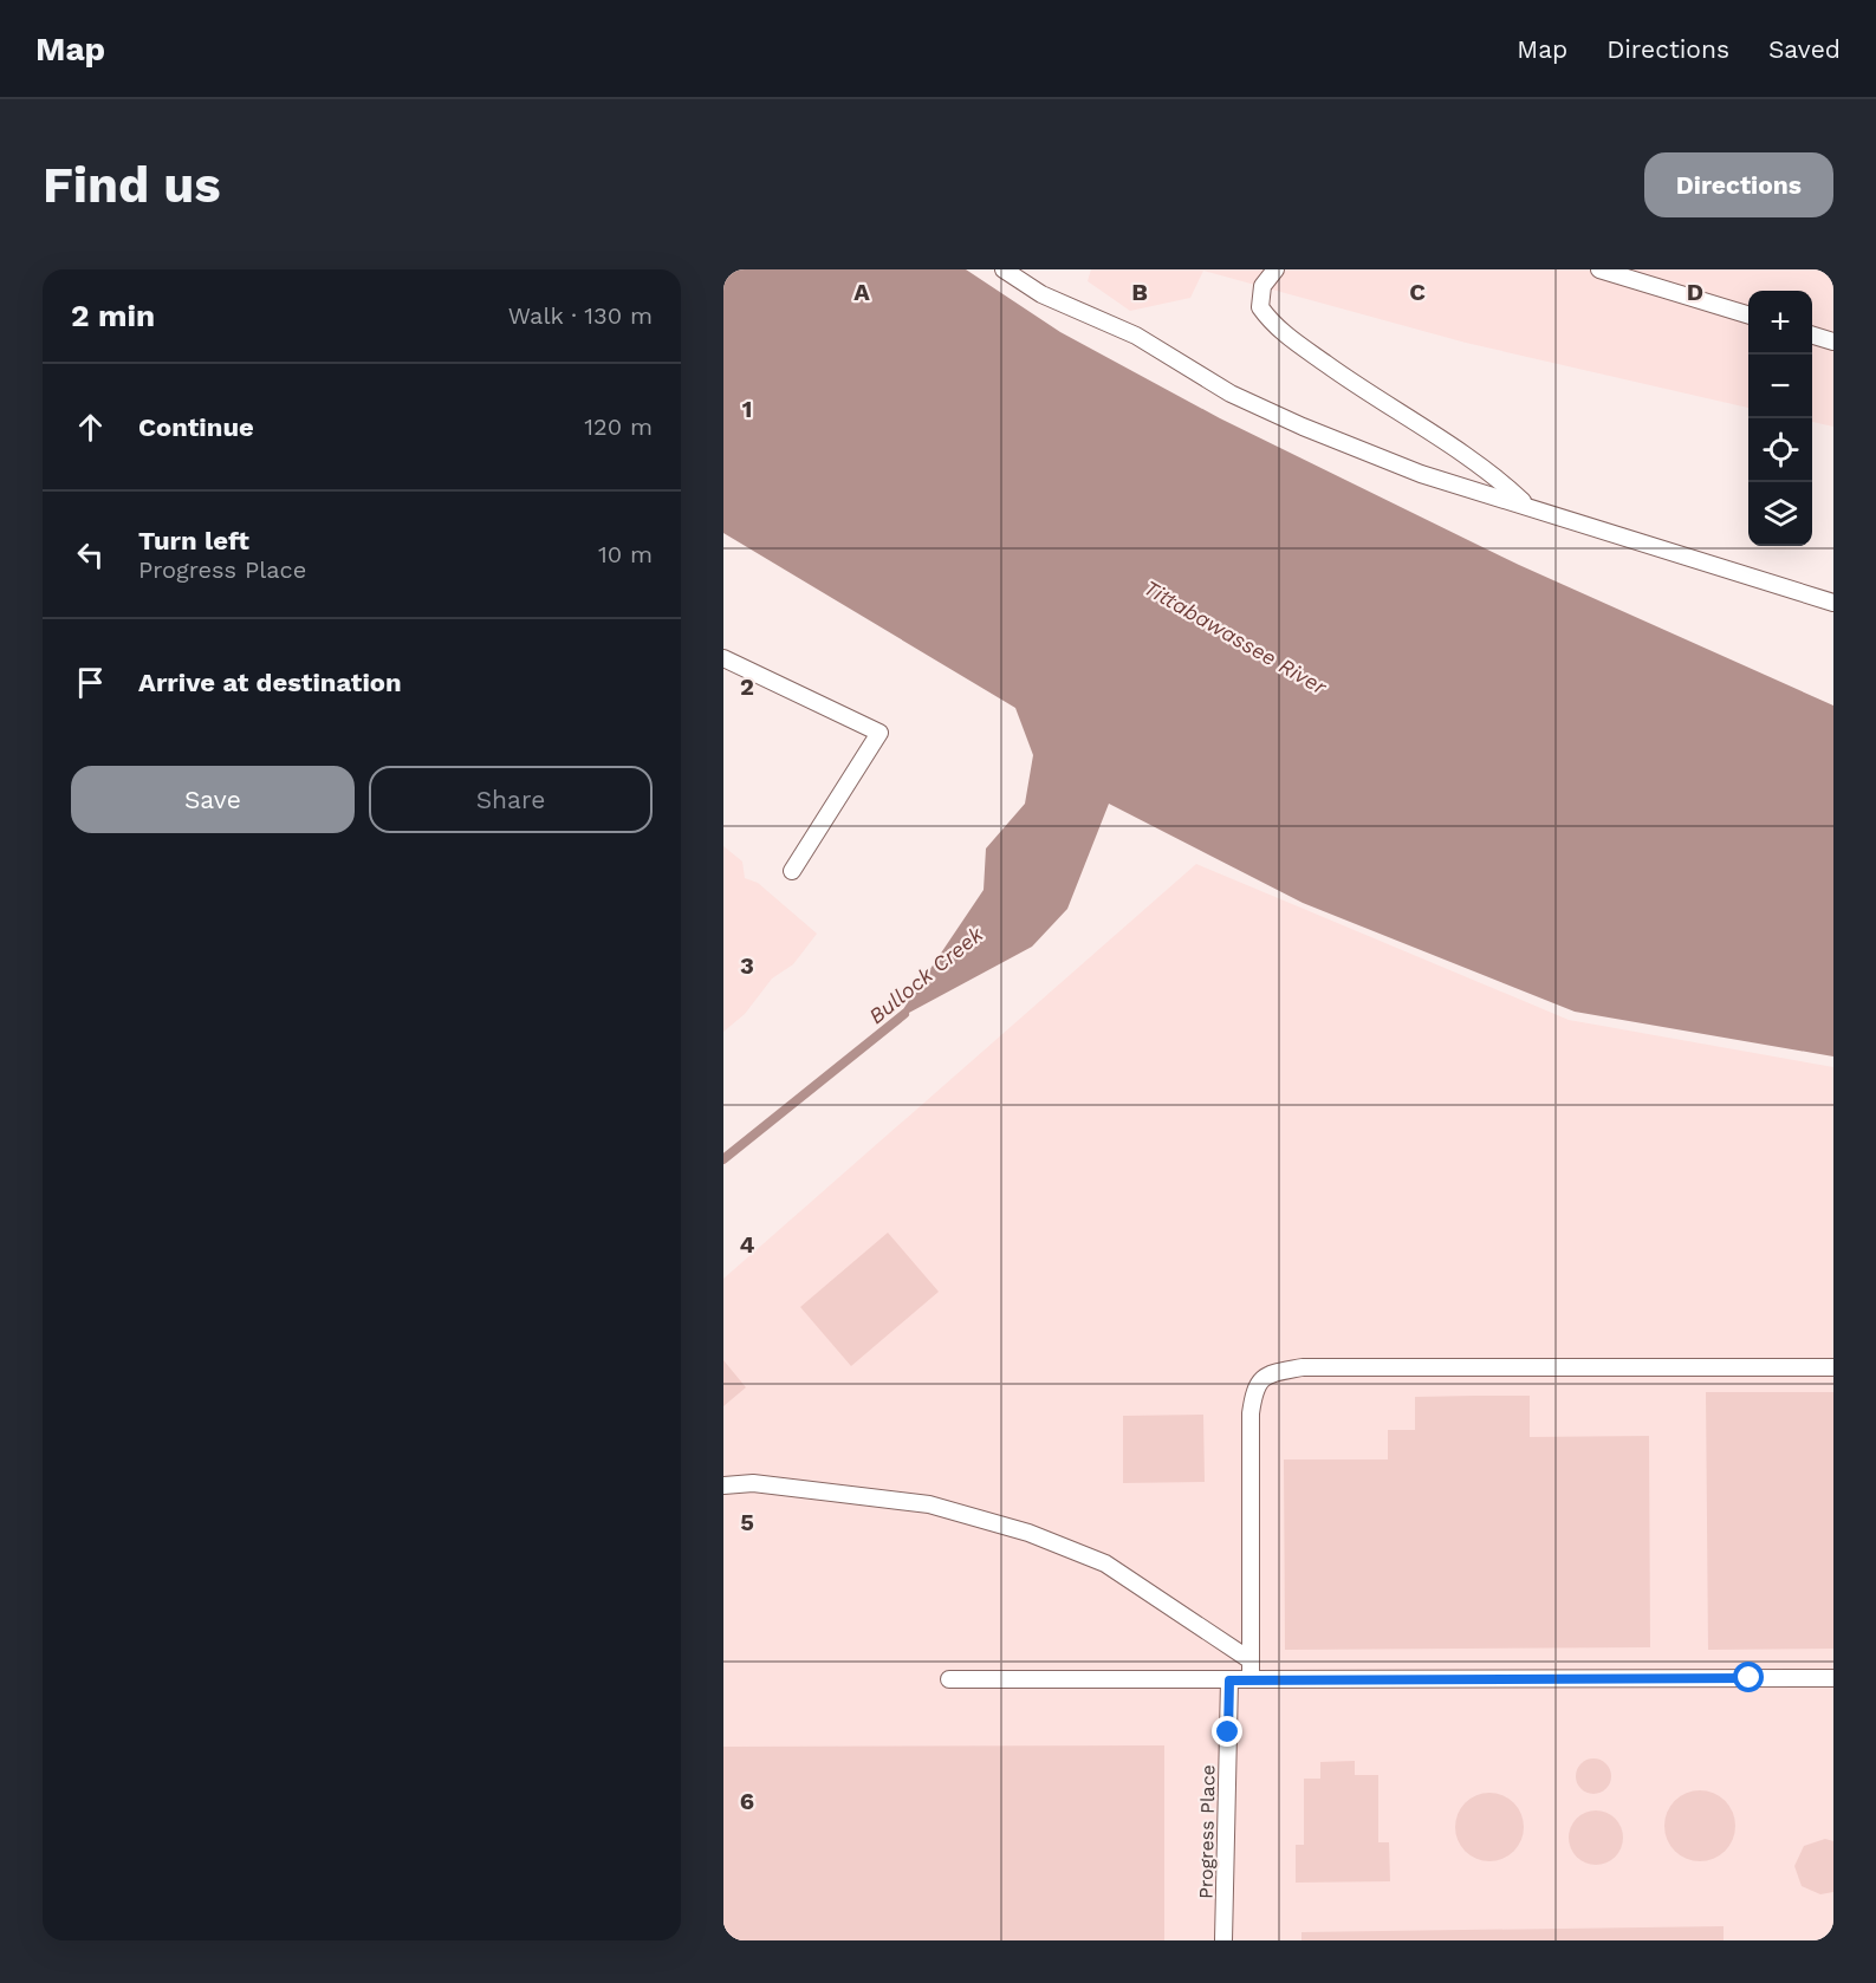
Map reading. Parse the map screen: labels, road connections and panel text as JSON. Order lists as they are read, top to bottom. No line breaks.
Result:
{"streets":{"lane":["Progress Place"]},"water":["Tittabawassee River","Bullock Creek"],"page":{"header":"Map","nav":["Map","Directions","Saved"],"buttons":["Directions",["Save","Share"]],"title":"Find us","heading":["2 min","Walk · 130 m"],"map_buttons":["+","−"],"list":[["Continue","120 m"],["Turn left","Progress Place","10 m"],"Arrive at destination"]},"grid":{"columns":["A","B","C","D"],"rows":["1","2","3","4","5","6"]}}
